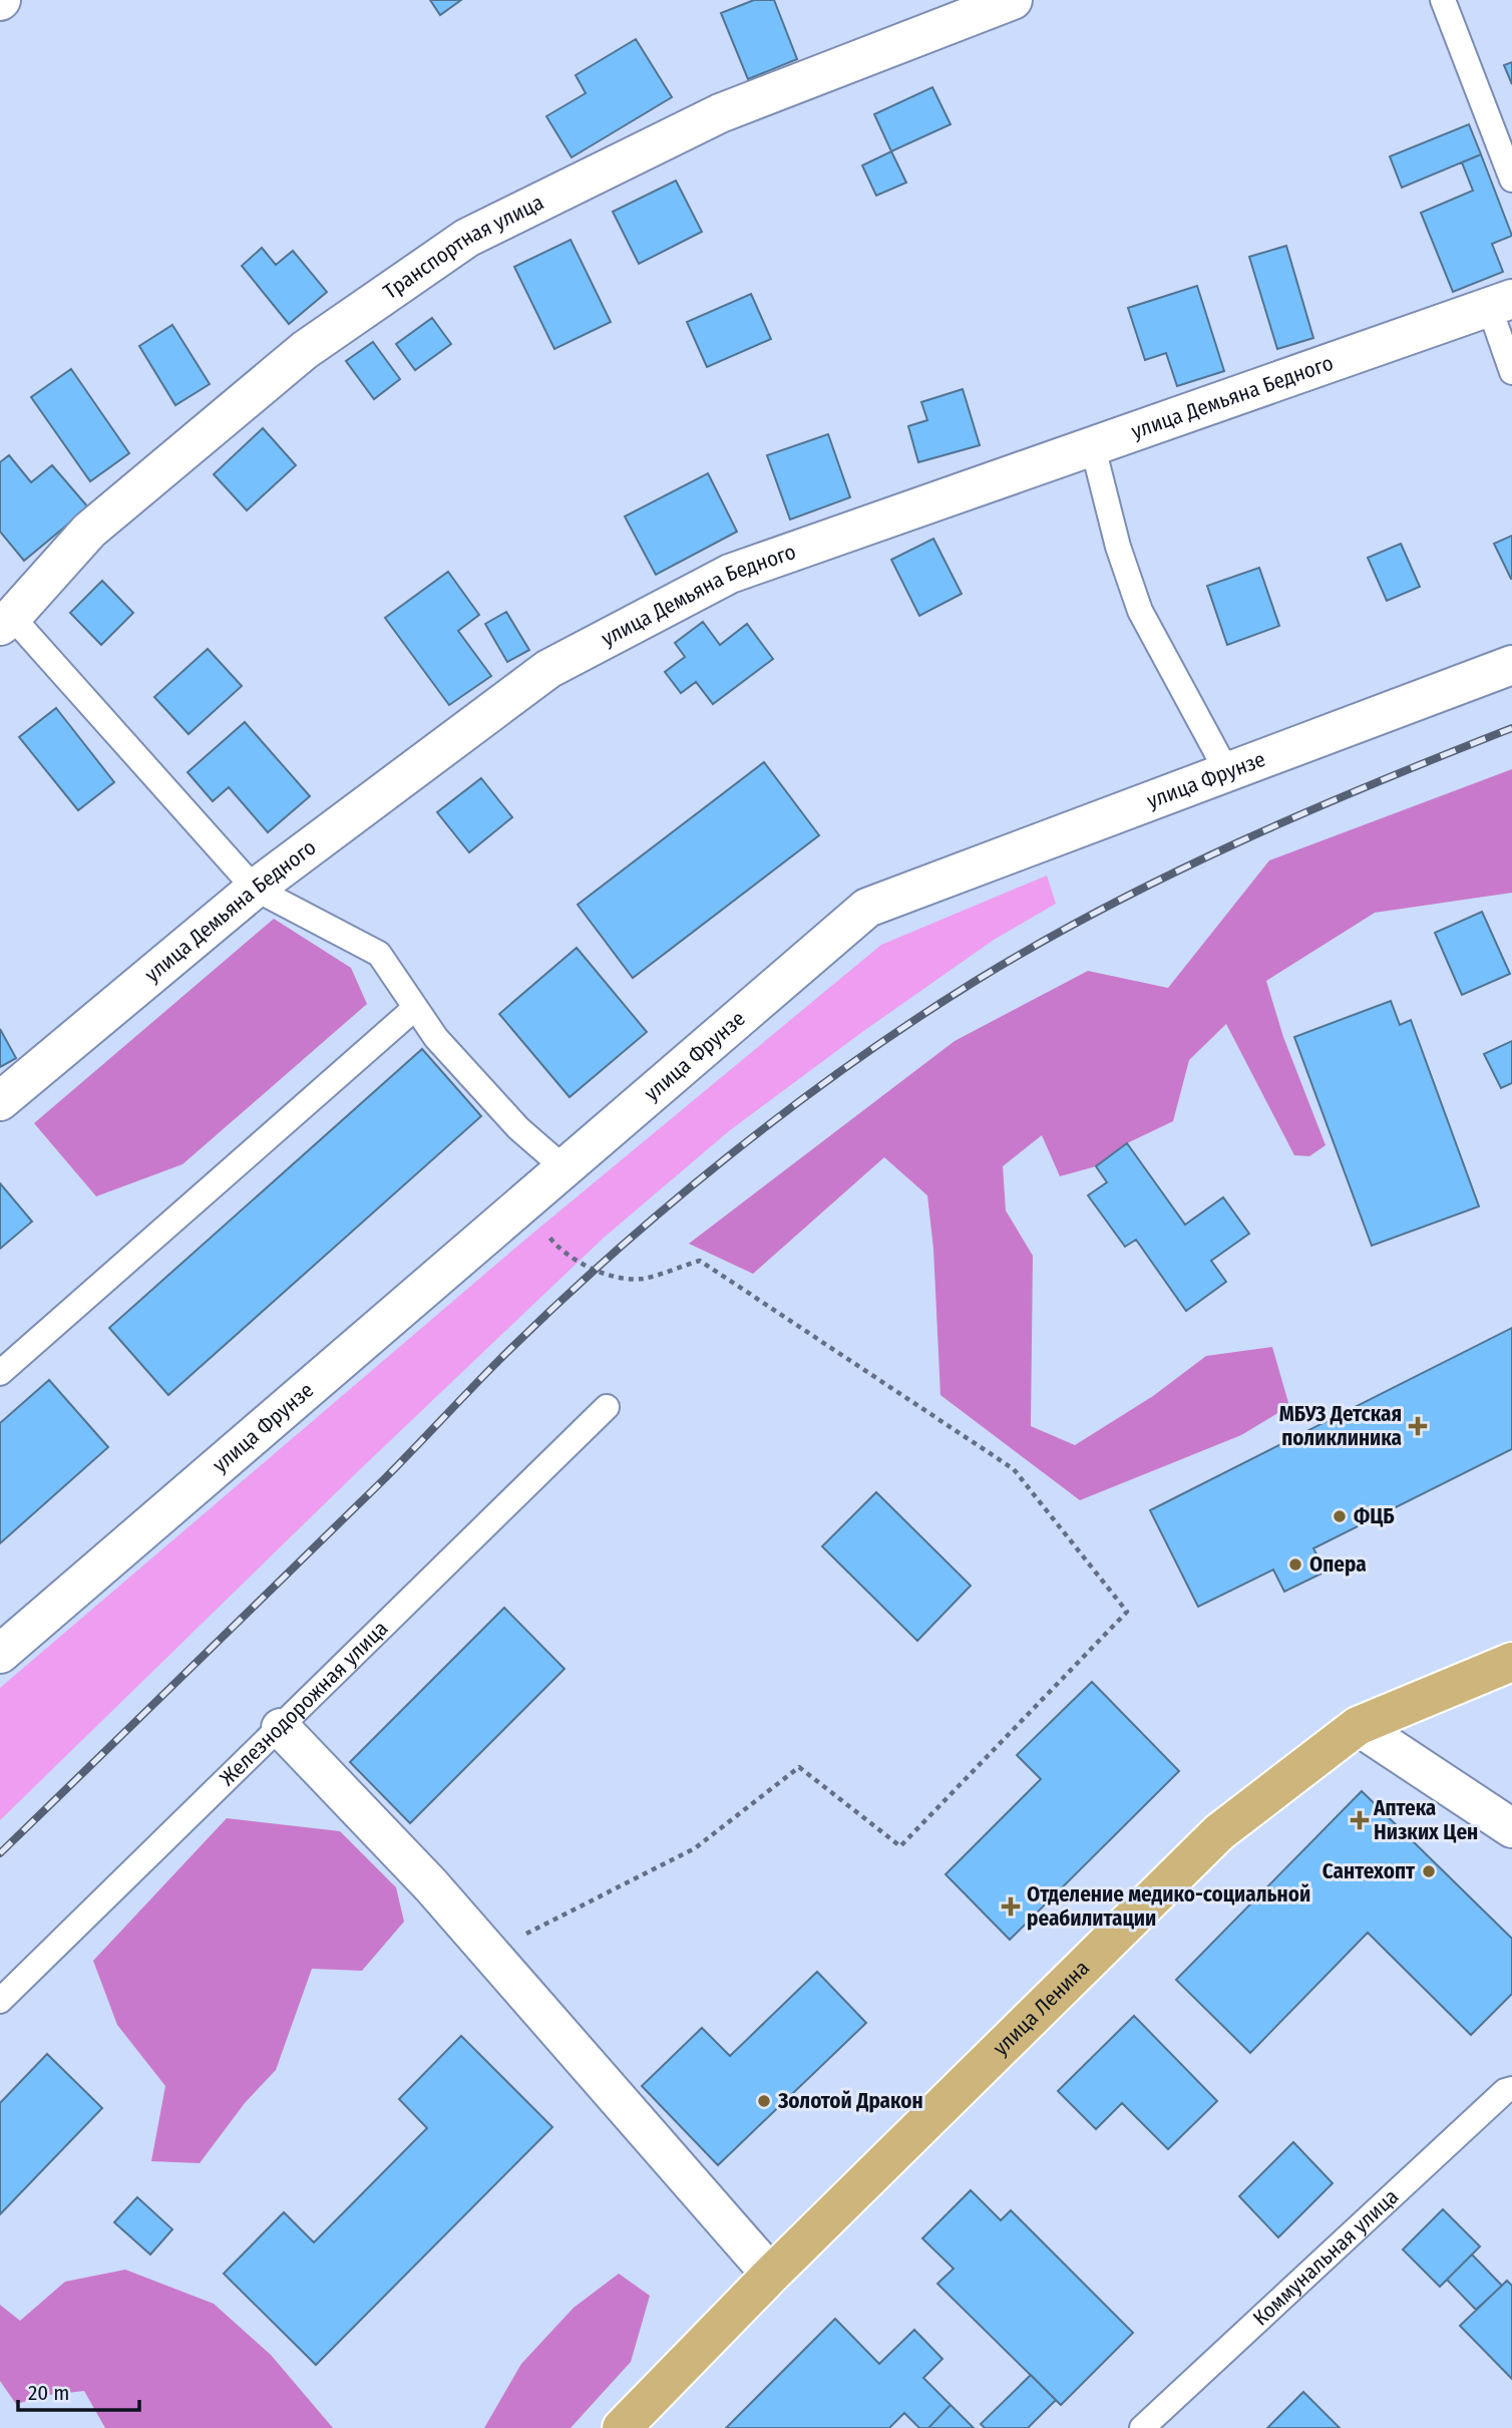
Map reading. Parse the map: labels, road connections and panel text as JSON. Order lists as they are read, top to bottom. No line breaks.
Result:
{"streets":{"main road":["улица Ленина"],"street":["Транспортная улица","улица Демьяна Бедного","улица Фрунзе"],"lane":["Железнодорожная улица","Коммунальная улица"]},"places":{"health":["МБУЗ Детская поликлиника","Аптека Низких Цен","Отделение медико-социальной реабилитации"],"other":["ФЦБ","Опера","Сантехопт","Золотой Дракон"]},"scale_bar":"20 m"}
